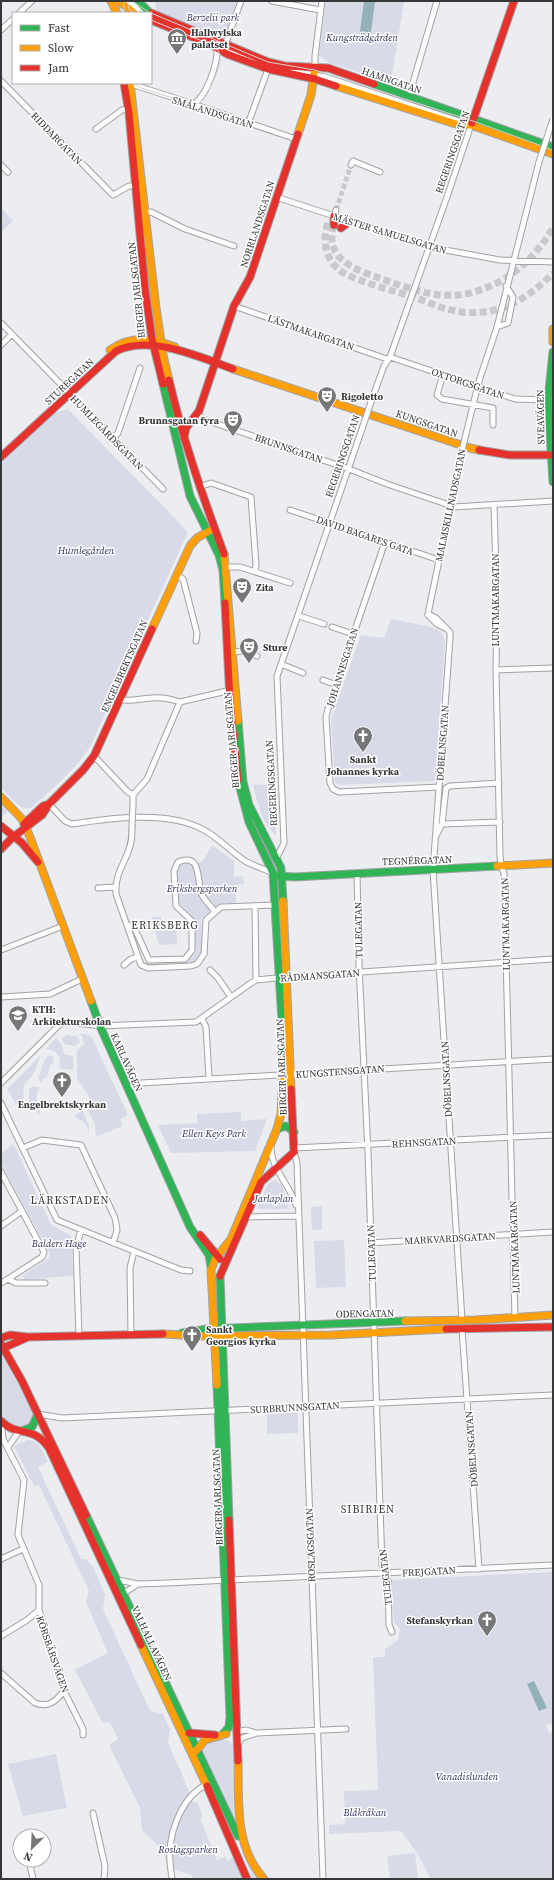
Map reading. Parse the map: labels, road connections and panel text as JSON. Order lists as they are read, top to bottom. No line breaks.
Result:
{"streets":{"street":["HAMNGATAN","SMÅLANDSGATAN","RIDDARGATAN","REGERINGSGATAN","NORRLANDSGATAN","MÄSTER SAMUELSGATAN","BIRGER JARLSGATAN","LÄSTMAKARGATAN","STUREGATAN","OXTORGSGATAN","SVEAVÄGEN","KUNGSGATAN","HUMLEGÅRDSGATAN","BRUNNSGATAN","MALMSKILLNADSGATAN","DAVID BAGARES GATA","LUNTMAKARGATAN","ENGELBREKTSGATAN","JOHANNESGATAN","DÖBELNSGATAN","TEGNÉRGATAN","TULEGATAN","RÅDMANSGATAN","KARLAVÄGEN","KUNGSTENSGATAN","REHNSGATAN","MARKVARDSGATAN","ODENGATAN","SURBRUNNSGATAN","ROSLAGSGATAN","FREJGATAN","VALHALLAVÄGEN","KÖRSBÄRSVÄGEN"]},"crossings":[["HAMNGATAN","REGERINGSGATAN"],["HAMNGATAN","NORRLANDSGATAN"],["SMÅLANDSGATAN","NORRLANDSGATAN"],["RIDDARGATAN","BIRGER JARLSGATAN"],["REGERINGSGATAN","MÄSTER SAMUELSGATAN"],["REGERINGSGATAN","BIRGER JARLSGATAN"],["REGERINGSGATAN","LÄSTMAKARGATAN"],["REGERINGSGATAN","OXTORGSGATAN"],["REGERINGSGATAN","BRUNNSGATAN"],["REGERINGSGATAN","DAVID BAGARES GATA"],["NORRLANDSGATAN","MÄSTER SAMUELSGATAN"],["NORRLANDSGATAN","BIRGER JARLSGATAN"],["NORRLANDSGATAN","LÄSTMAKARGATAN"],["NORRLANDSGATAN","KUNGSGATAN"],["NORRLANDSGATAN","BRUNNSGATAN"],["MÄSTER SAMUELSGATAN","MALMSKILLNADSGATAN"],["BIRGER JARLSGATAN","STUREGATAN"],["BIRGER JARLSGATAN","KUNGSGATAN"],["BIRGER JARLSGATAN","ENGELBREKTSGATAN"],["BIRGER JARLSGATAN","TEGNÉRGATAN"],["BIRGER JARLSGATAN","RÅDMANSGATAN"],["BIRGER JARLSGATAN","KARLAVÄGEN"],["BIRGER JARLSGATAN","KUNGSTENSGATAN"],["BIRGER JARLSGATAN","REHNSGATAN"],["BIRGER JARLSGATAN","ODENGATAN"],["BIRGER JARLSGATAN","SURBRUNNSGATAN"],["BIRGER JARLSGATAN","ROSLAGSGATAN"],["BIRGER JARLSGATAN","FREJGATAN"],["BIRGER JARLSGATAN","VALHALLAVÄGEN"],["LÄSTMAKARGATAN","OXTORGSGATAN"],["STUREGATAN","KUNGSGATAN"],["STUREGATAN","HUMLEGÅRDSGATAN"],["OXTORGSGATAN","SVEAVÄGEN"],["SVEAVÄGEN","KUNGSGATAN"],["BRUNNSGATAN","MALMSKILLNADSGATAN"],["MALMSKILLNADSGATAN","DAVID BAGARES GATA"],["MALMSKILLNADSGATAN","DÖBELNSGATAN"],["DAVID BAGARES GATA","JOHANNESGATAN"],["LUNTMAKARGATAN","DÖBELNSGATAN"],["LUNTMAKARGATAN","TEGNÉRGATAN"],["LUNTMAKARGATAN","RÅDMANSGATAN"],["LUNTMAKARGATAN","KUNGSTENSGATAN"],["LUNTMAKARGATAN","REHNSGATAN"],["LUNTMAKARGATAN","MARKVARDSGATAN"],["LUNTMAKARGATAN","ODENGATAN"],["ENGELBREKTSGATAN","KARLAVÄGEN"],["JOHANNESGATAN","DÖBELNSGATAN"],["DÖBELNSGATAN","TEGNÉRGATAN"],["DÖBELNSGATAN","RÅDMANSGATAN"],["DÖBELNSGATAN","KUNGSTENSGATAN"],["DÖBELNSGATAN","REHNSGATAN"],["DÖBELNSGATAN","MARKVARDSGATAN"],["DÖBELNSGATAN","ODENGATAN"],["DÖBELNSGATAN","SURBRUNNSGATAN"],["DÖBELNSGATAN","FREJGATAN"],["TEGNÉRGATAN","TULEGATAN"],["TULEGATAN","RÅDMANSGATAN"],["TULEGATAN","KUNGSTENSGATAN"],["TULEGATAN","REHNSGATAN"],["TULEGATAN","MARKVARDSGATAN"],["TULEGATAN","ODENGATAN"],["TULEGATAN","SURBRUNNSGATAN"],["TULEGATAN","FREJGATAN"],["RÅDMANSGATAN","KARLAVÄGEN"],["KARLAVÄGEN","KUNGSTENSGATAN"],["REHNSGATAN","ROSLAGSGATAN"],["ODENGATAN","ROSLAGSGATAN"],["ODENGATAN","VALHALLAVÄGEN"],["SURBRUNNSGATAN","ROSLAGSGATAN"],["SURBRUNNSGATAN","VALHALLAVÄGEN"],["ROSLAGSGATAN","FREJGATAN"],["FREJGATAN","VALHALLAVÄGEN"],["VALHALLAVÄGEN","KÖRSBÄRSVÄGEN"]],"districts":["ERIKSBERG","LÄRKSTADEN","SIBIRIEN"],"parks":["Berzelii park","Kungsträdgården","Humlegården","Eriksbergsparken","Ellen Keys Park","Jarlaplan","Balders Hage","Vanadislunden","Blåkråkan","Roslagsparken"],"places":{"museum":["Hallwylska palatset"],"theatre":["Rigoletto","Brunnsgatan fyra","Zita","Sture"],"church":["Sankt Johannes kyrka","Engelbrektskyrkan","Sankt Georgios kyrka","Stefanskyrkan"],"school or university":["KTH: Arkitekturskolan"]},"legend":["Fast","Slow","Jam"],"north":"bottom left"}
